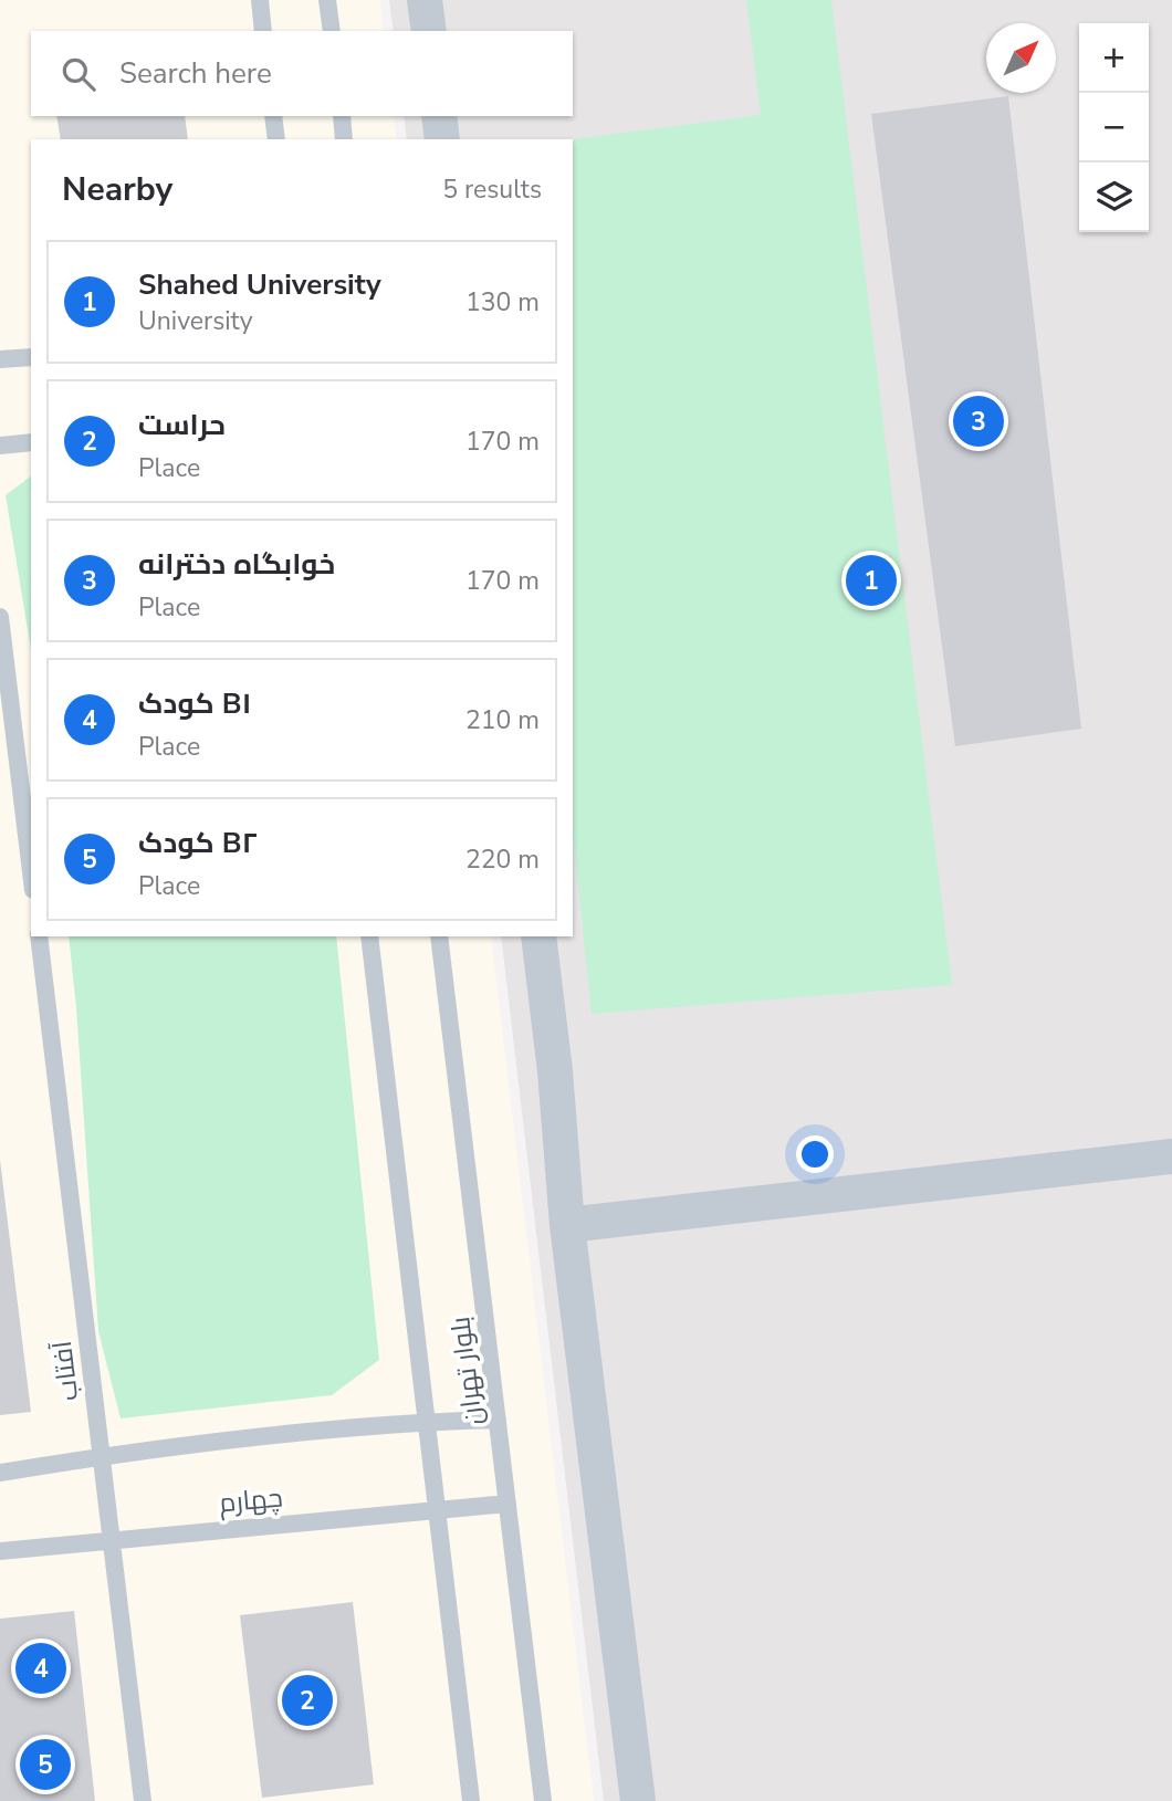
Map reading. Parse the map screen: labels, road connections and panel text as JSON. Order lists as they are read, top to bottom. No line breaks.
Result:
{"streets":{"lane":["آفتاب","بلوار تهران","چهارم"]},"crossings":[["آفتاب","چهارم"],["بلوار تهران","چهارم"]],"north":"top right","page":{"map_buttons":["+","−"],"search":"Search here","heading":["Nearby","5 results"],"list":[{"mark":"1","name":"Shahed University","note":"University","value":"130 m"},{"mark":"2","name":"حراست","note":"Place","value":"170 m"},{"mark":"3","name":"خوابگاه دخترانه","note":"Place","value":"170 m"},{"mark":"4","name":"کودک B۱","note":"Place","value":"210 m"},{"mark":"5","name":"کودک B۲","note":"Place","value":"220 m"}],"pins":["3","1","4","2","5"]}}
